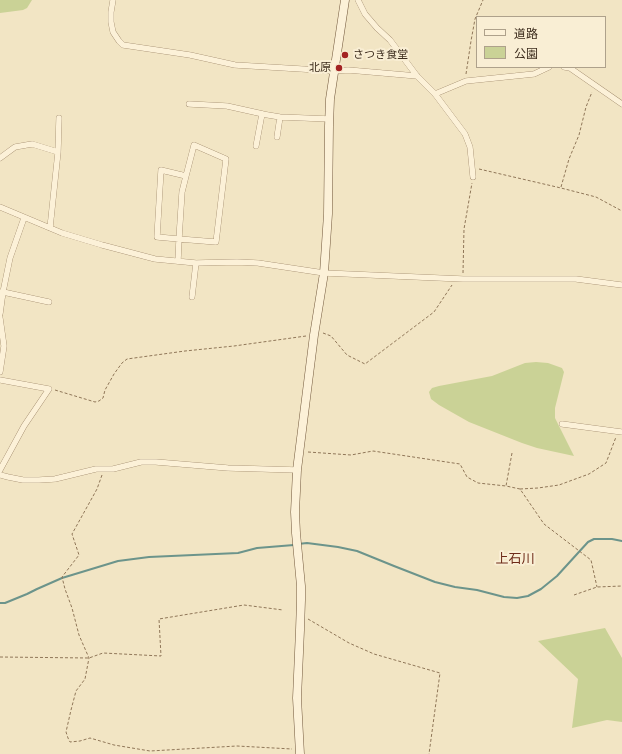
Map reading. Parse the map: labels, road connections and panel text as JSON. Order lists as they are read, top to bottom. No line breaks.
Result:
{"districts":["上石川"],"places":["さつき食堂","北原"],"legend":["道路","公園"]}
